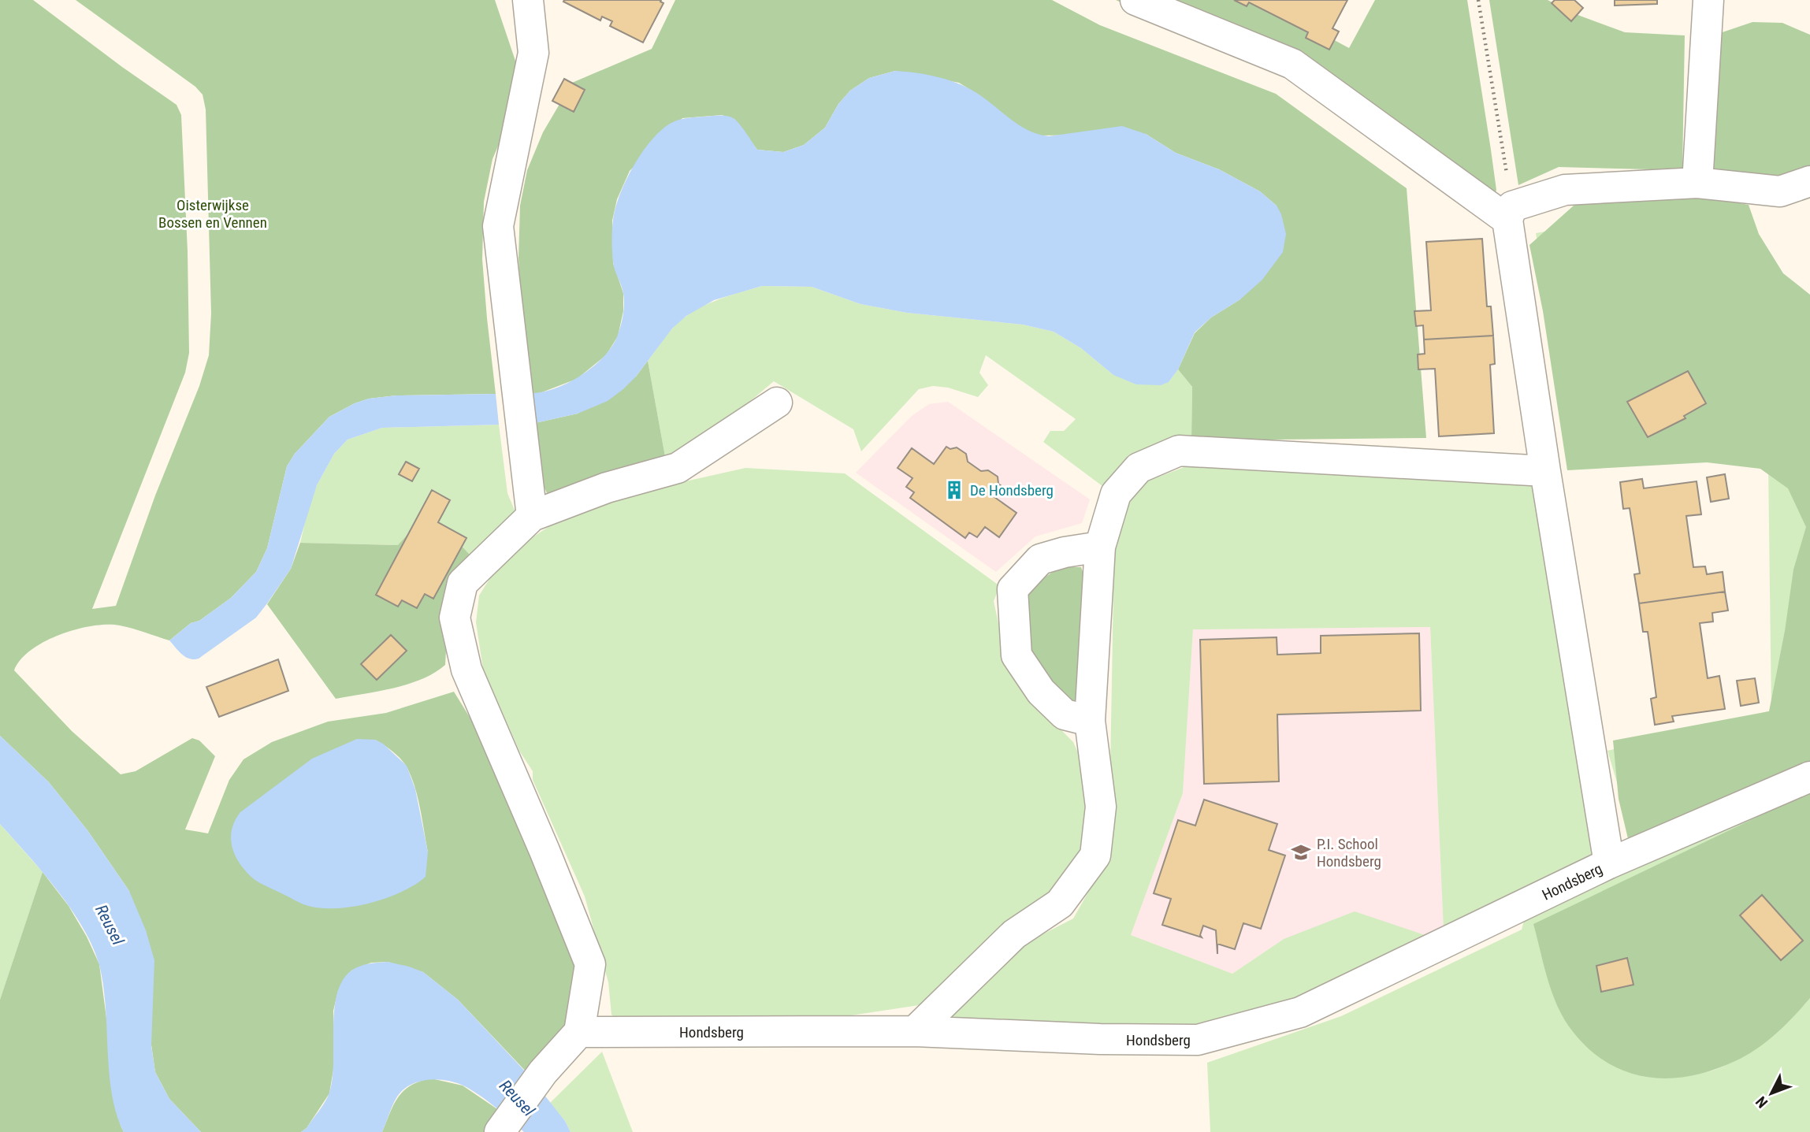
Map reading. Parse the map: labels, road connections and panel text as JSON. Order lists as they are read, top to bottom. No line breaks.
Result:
{"streets":{"street":["Hondsberg"]},"water":["Reusel"],"parks":["Oisterwijkse Bossen en Vennen"],"places":{"building":["De Hondsberg"],"school or university":["P.I. School Hondsberg"]},"north":"bottom left"}
